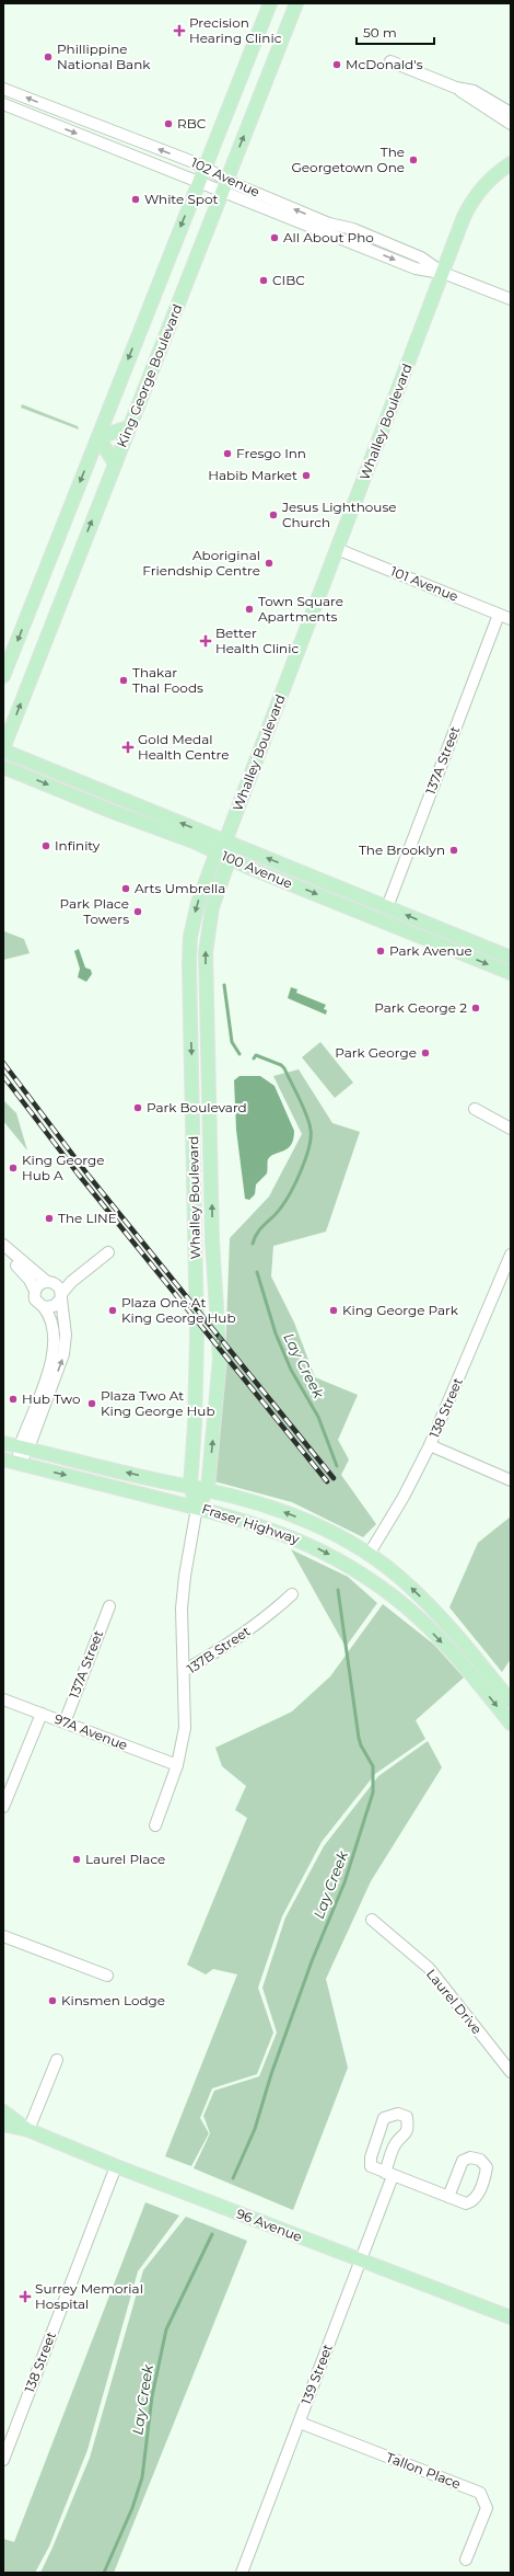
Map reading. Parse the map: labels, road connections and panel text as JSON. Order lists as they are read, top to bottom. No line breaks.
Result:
{"streets":{"main road":["King George Boulevard","Whalley Boulevard","100 Avenue","Fraser Highway","96 Avenue"],"street":["102 Avenue","101 Avenue","137A Street","138 Street","137B Street","97A Avenue","Laurel Drive","139 Street","Tallon Place"]},"crossings":[["102 Avenue","King George Boulevard"],["102 Avenue","Whalley Boulevard"],["King George Boulevard","100 Avenue"],["Whalley Boulevard","101 Avenue"],["Whalley Boulevard","100 Avenue"],["Whalley Boulevard","Fraser Highway"],["Whalley Boulevard","137B Street"],["101 Avenue","137A Street"],["137A Street","100 Avenue"],["137A Street","97A Avenue"],["138 Street","Fraser Highway"],["138 Street","96 Avenue"],["137B Street","97A Avenue"],["96 Avenue","139 Street"],["139 Street","Tallon Place"]],"water":["Lay Creek"],"places":{"health":["Precision Hearing Clinic","Better Health Clinic","Gold Medal Health Centre","Surrey Memorial Hospital"],"other":["Phillippine National Bank","McDonald's","RBC","The Georgetown One","White Spot","All About Pho","CIBC","Fresgo Inn","Habib Market","Jesus Lighthouse Church","Aboriginal Friendship Centre","Town Square Apartments","Thakar Thal Foods","Infinity","The Brooklyn","Arts Umbrella","Park Place Towers","Park Avenue","Park George 2","Park George","Park Boulevard","King George Hub A","The LINE","Plaza One At King George Hub","King George Park","Hub Two","Plaza Two At King George Hub","Laurel Place","Kinsmen Lodge"]},"scale_bar":"50 m"}
